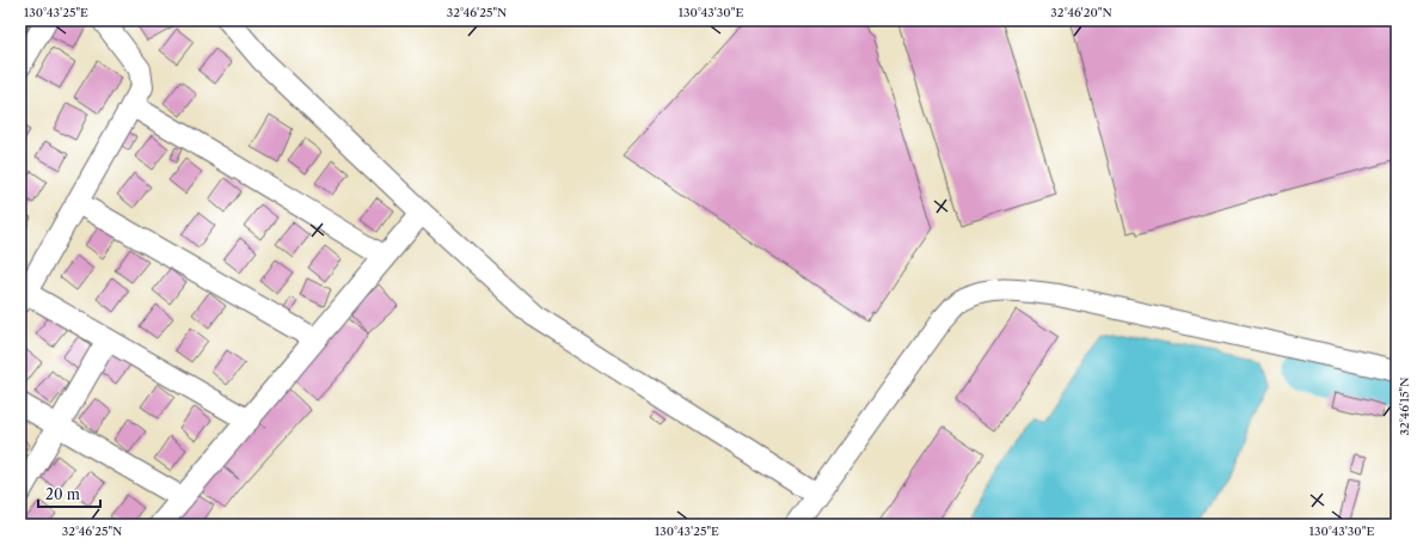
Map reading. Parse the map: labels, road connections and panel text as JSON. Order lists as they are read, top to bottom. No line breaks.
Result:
{"scale_bar":"20 m","coordinates":["130°43'25\"E","32°46'25\"N","130°43'30\"E","32°46'20\"N","32°46'15\"N"]}
